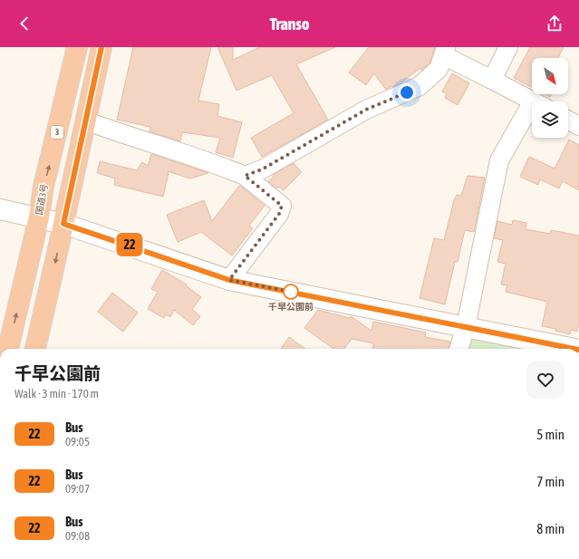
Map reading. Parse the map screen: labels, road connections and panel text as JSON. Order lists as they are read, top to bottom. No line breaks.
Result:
{"streets":{"highway":["3","国道3号"]},"places":["千早公園前"],"lines":["bus line 22"],"north":"bottom right","page":{"header":"Transo","on_map":"22","heading":["千早公園前","Walk · 3 min · 170 m"],"list":[{"mark":"22","name":"Bus","note":"09:05","value":"5 min"},{"mark":"22","name":"Bus","note":"09:07","value":"7 min"},{"mark":"22","name":"Bus","note":"09:08","value":"8 min"}]}}
